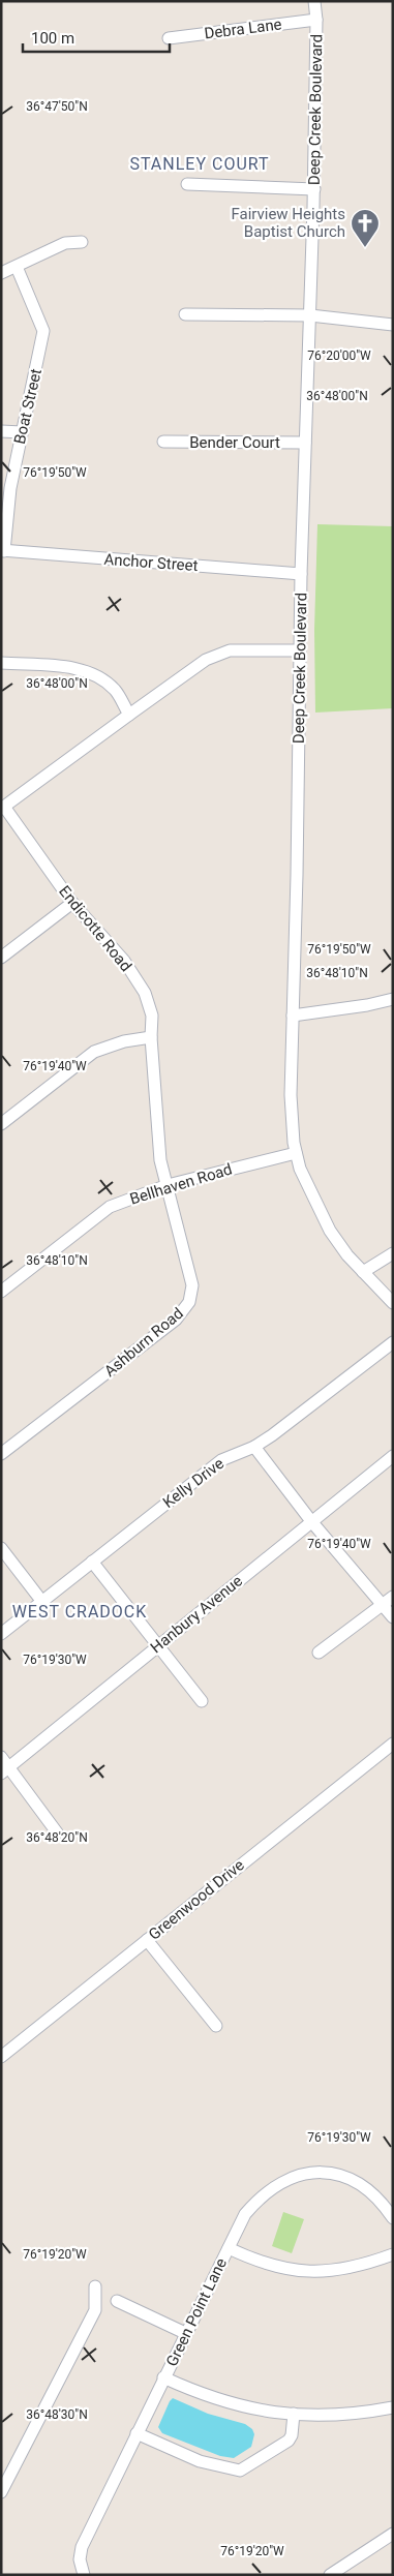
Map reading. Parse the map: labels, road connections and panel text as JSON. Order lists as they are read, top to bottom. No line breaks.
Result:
{"streets":{"street":["Debra Lane","Deep Creek Boulevard","Boat Street","Bender Court","Anchor Street","Endicotte Road","Bellhaven Road","Ashburn Road","Kelly Drive","Hanbury Avenue","Greenwood Drive","Green Point Lane"]},"crossings":[["Debra Lane","Deep Creek Boulevard"],["Deep Creek Boulevard","Bender Court"],["Deep Creek Boulevard","Anchor Street"],["Deep Creek Boulevard","Bellhaven Road"],["Boat Street","Anchor Street"],["Endicotte Road","Bellhaven Road"],["Endicotte Road","Ashburn Road"],["Bellhaven Road","Ashburn Road"]],"districts":["STANLEY COURT","WEST CRADOCK"],"places":{"church":["Fairview Heights Baptist Church"]},"scale_bar":"100 m","coordinates":["36°47'50\"N","76°20'00\"W","36°48'00\"N","76°19'50\"W","36°48'10\"N","76°19'40\"W","76°19'30\"W","36°48'20\"N","76°19'20\"W","36°48'30\"N"]}
